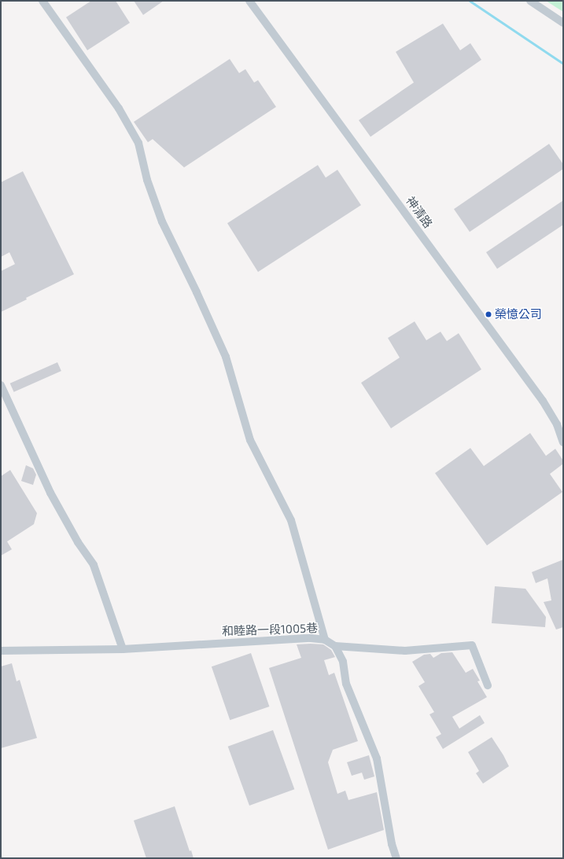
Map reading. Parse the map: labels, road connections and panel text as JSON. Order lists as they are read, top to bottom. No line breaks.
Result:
{"streets":{"street":["神清路","和睦路一段1005巷"]},"places":["榮憶公司"]}
